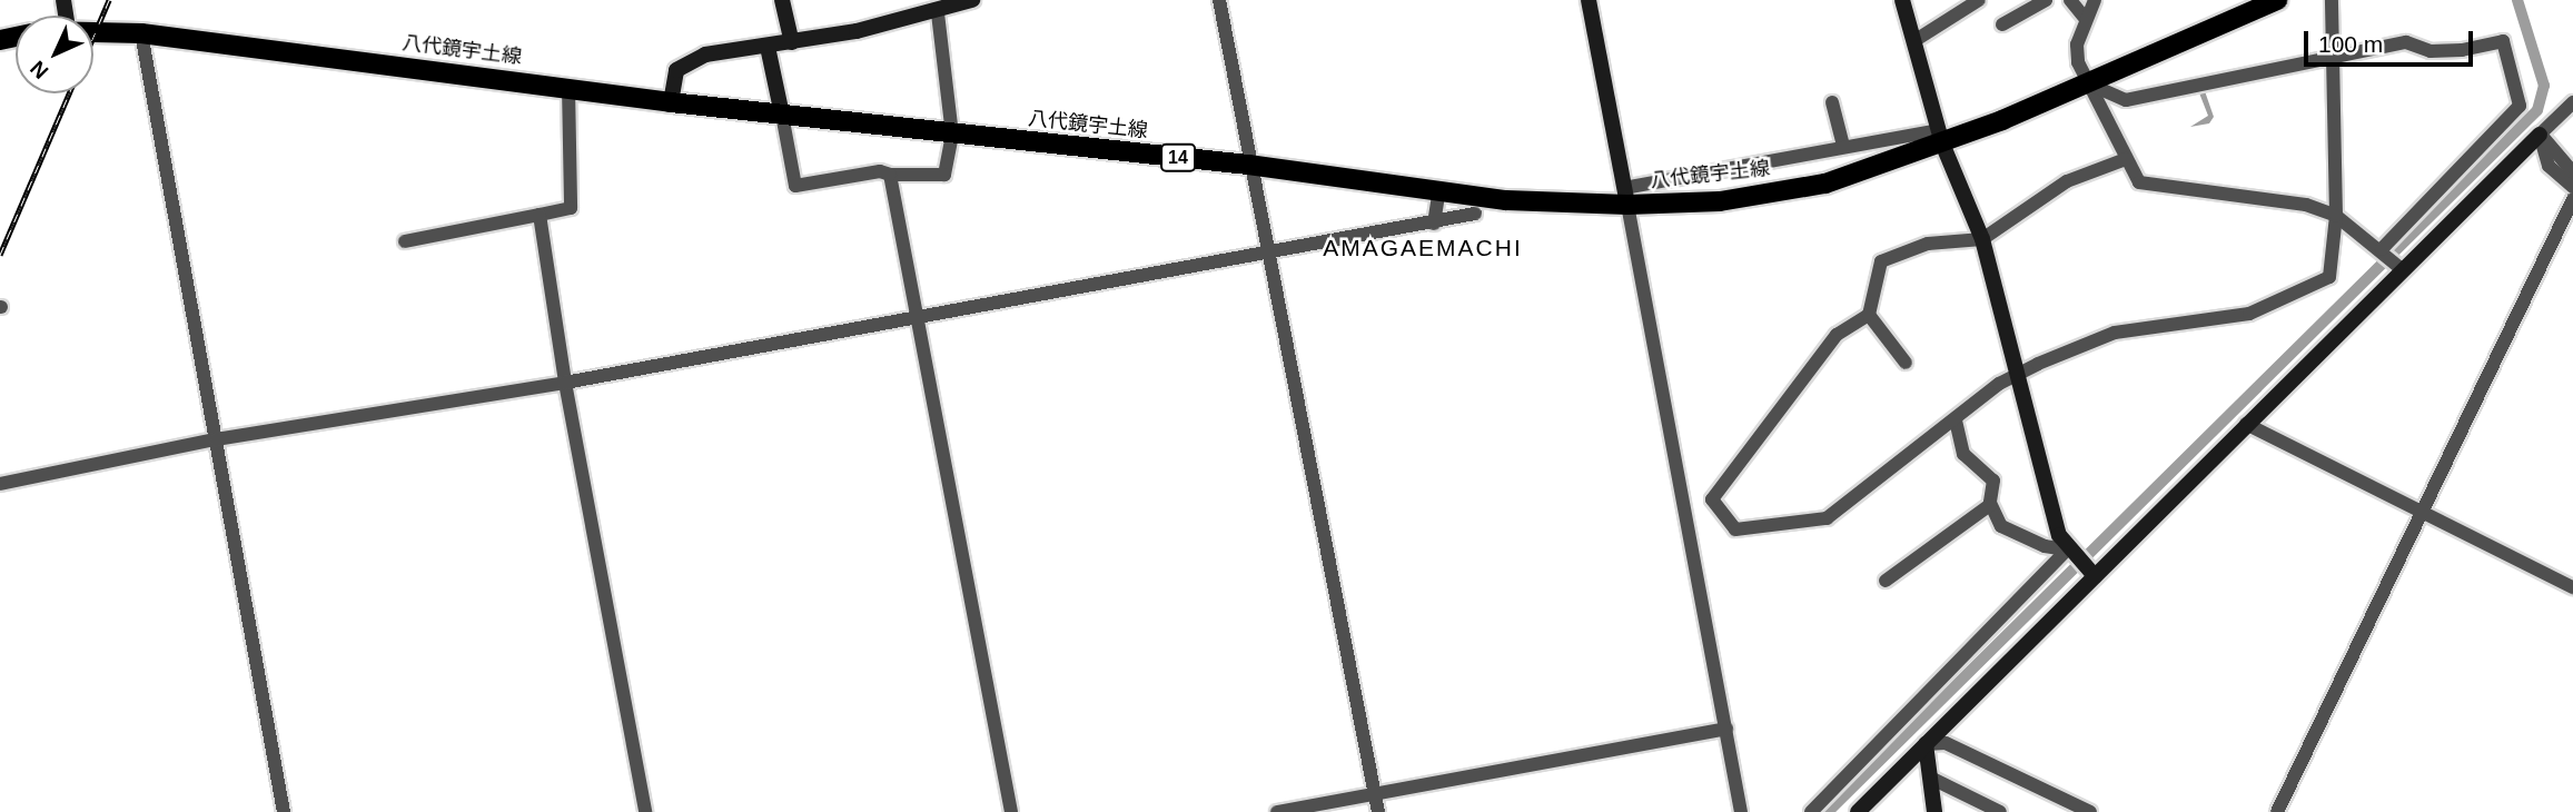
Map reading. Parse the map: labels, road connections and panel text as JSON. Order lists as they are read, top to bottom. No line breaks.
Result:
{"streets":{"main road":["八代鏡宇土線","14"]},"districts":["AMAGAEMACHI"],"scale_bar":"100 m","north":"bottom left"}
